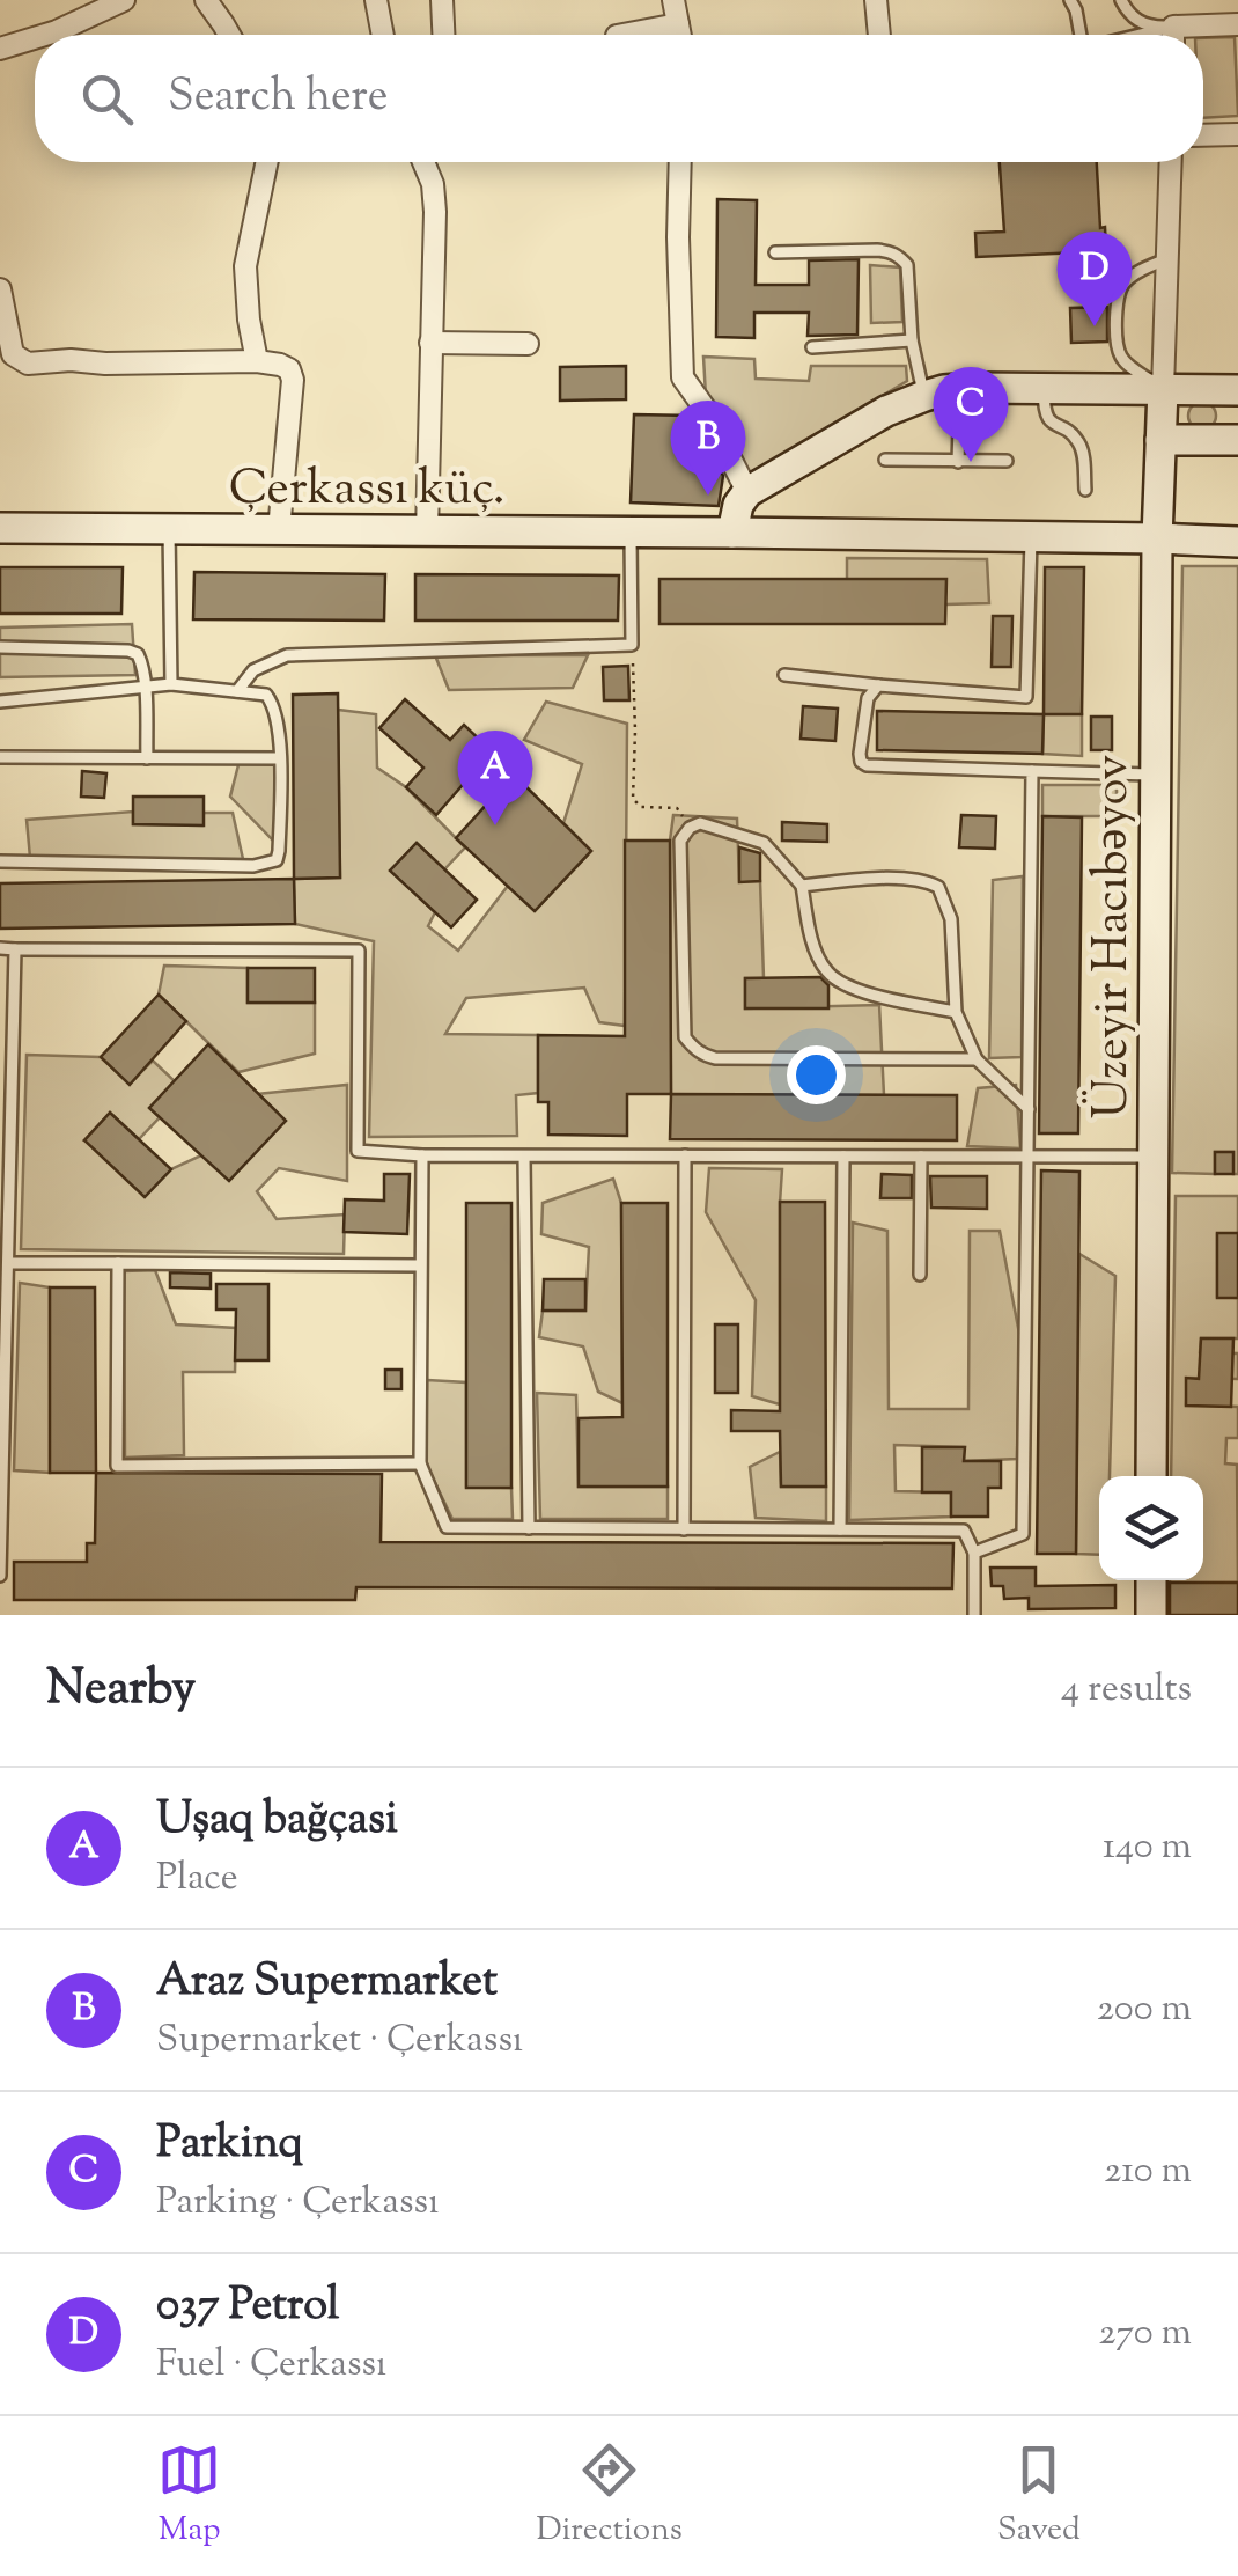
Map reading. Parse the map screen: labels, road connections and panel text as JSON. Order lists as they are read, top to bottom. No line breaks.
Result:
{"streets":{"street":["Çerkassı küç.","Üzeyir Hacıbəyov"]},"crossings":[["Çerkassı küç.","Üzeyir Hacıbəyov"]],"page":{"search":"Search here","pins":["D","C","B","A"],"heading":["Nearby","4 results"],"list":[{"mark":"A","name":"Uşaq bağçasi","note":"Place","value":"140 m"},{"mark":"B","name":"Araz Supermarket","note":"Supermarket · Çerkassı","value":"200 m"},{"mark":"C","name":"Parkinq","note":"Parking · Çerkassı","value":"210 m"},{"mark":"D","name":"037 Petrol","note":"Fuel · Çerkassı","value":"270 m"}],"nav":["Map","Directions","Saved"]}}
